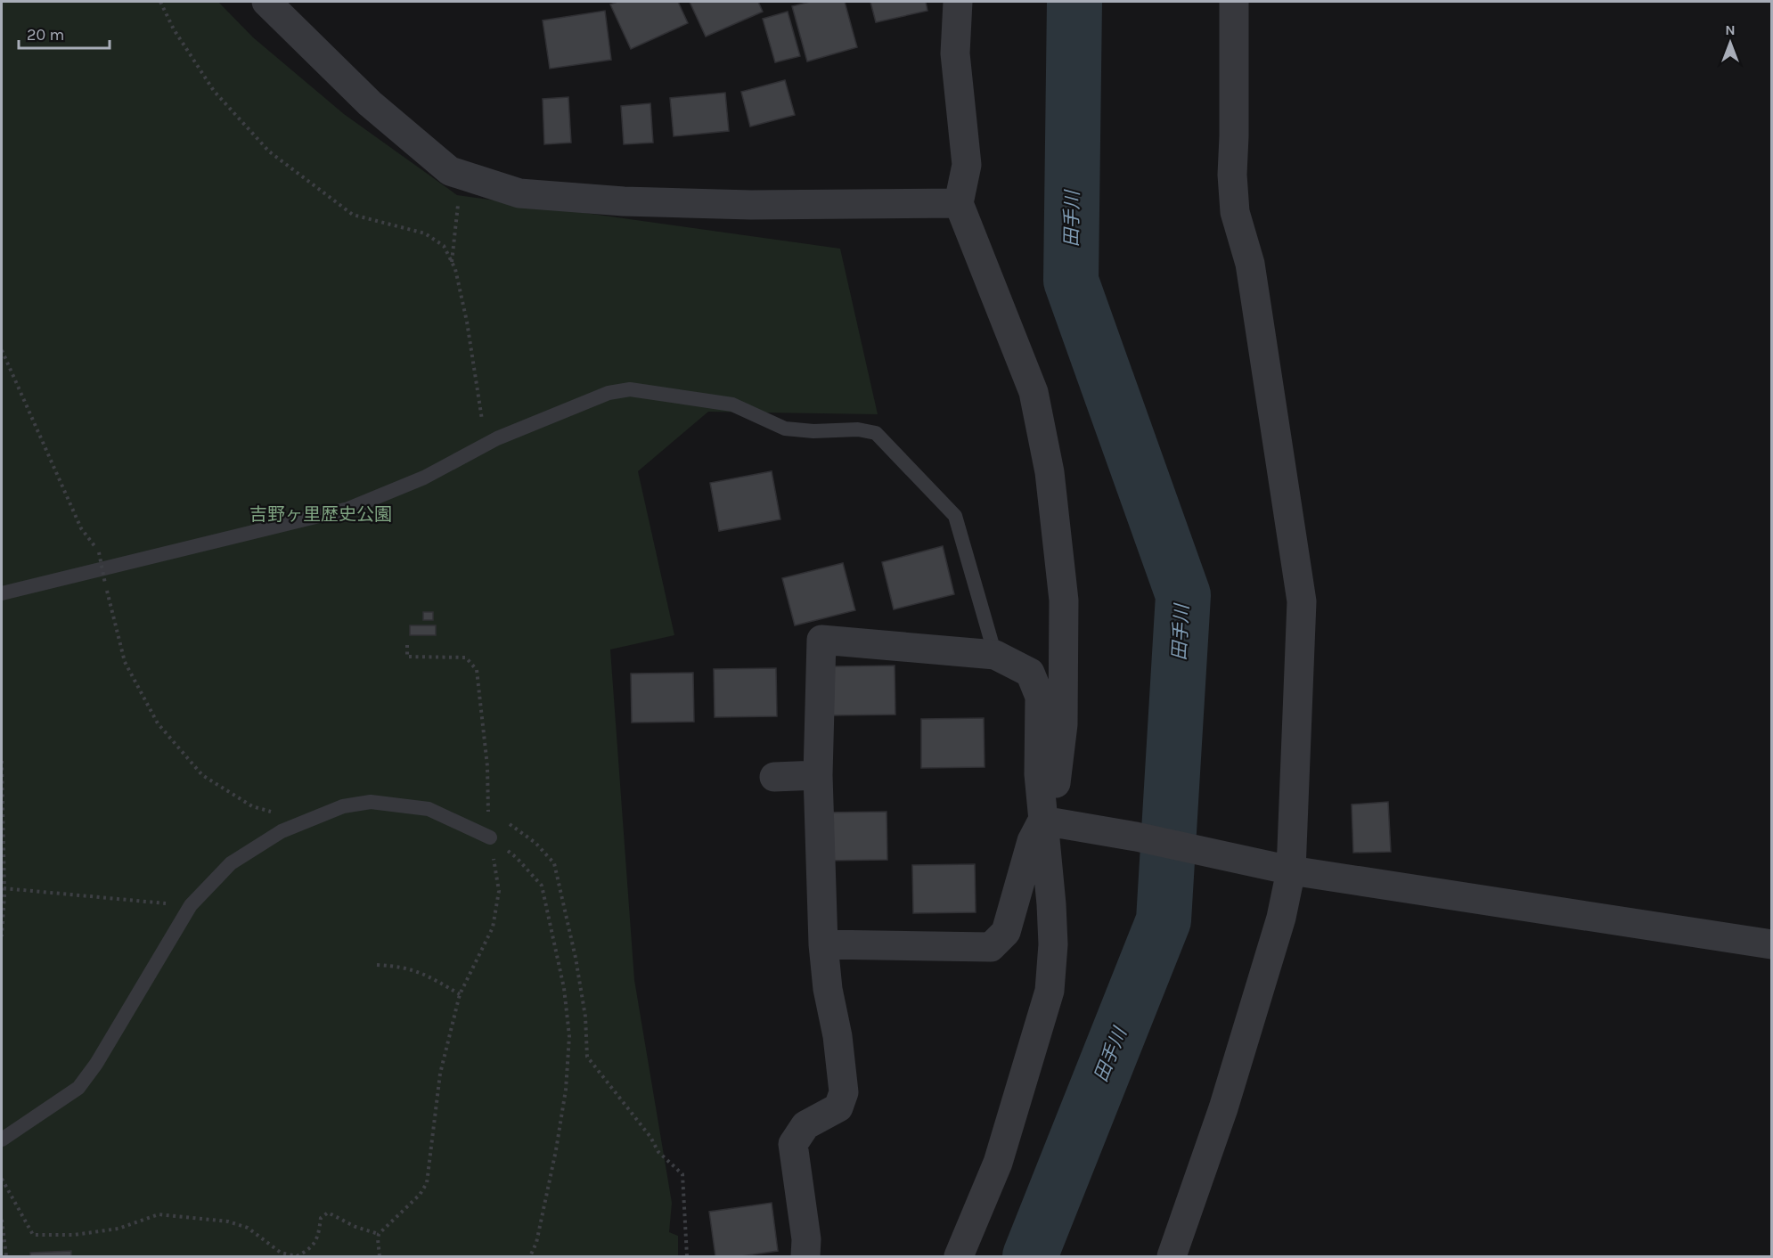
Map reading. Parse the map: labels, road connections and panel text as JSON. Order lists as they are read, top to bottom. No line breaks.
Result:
{"water":["田手川"],"parks":["吉野ヶ里歴史公園"],"scale_bar":"20 m","north":"top"}
